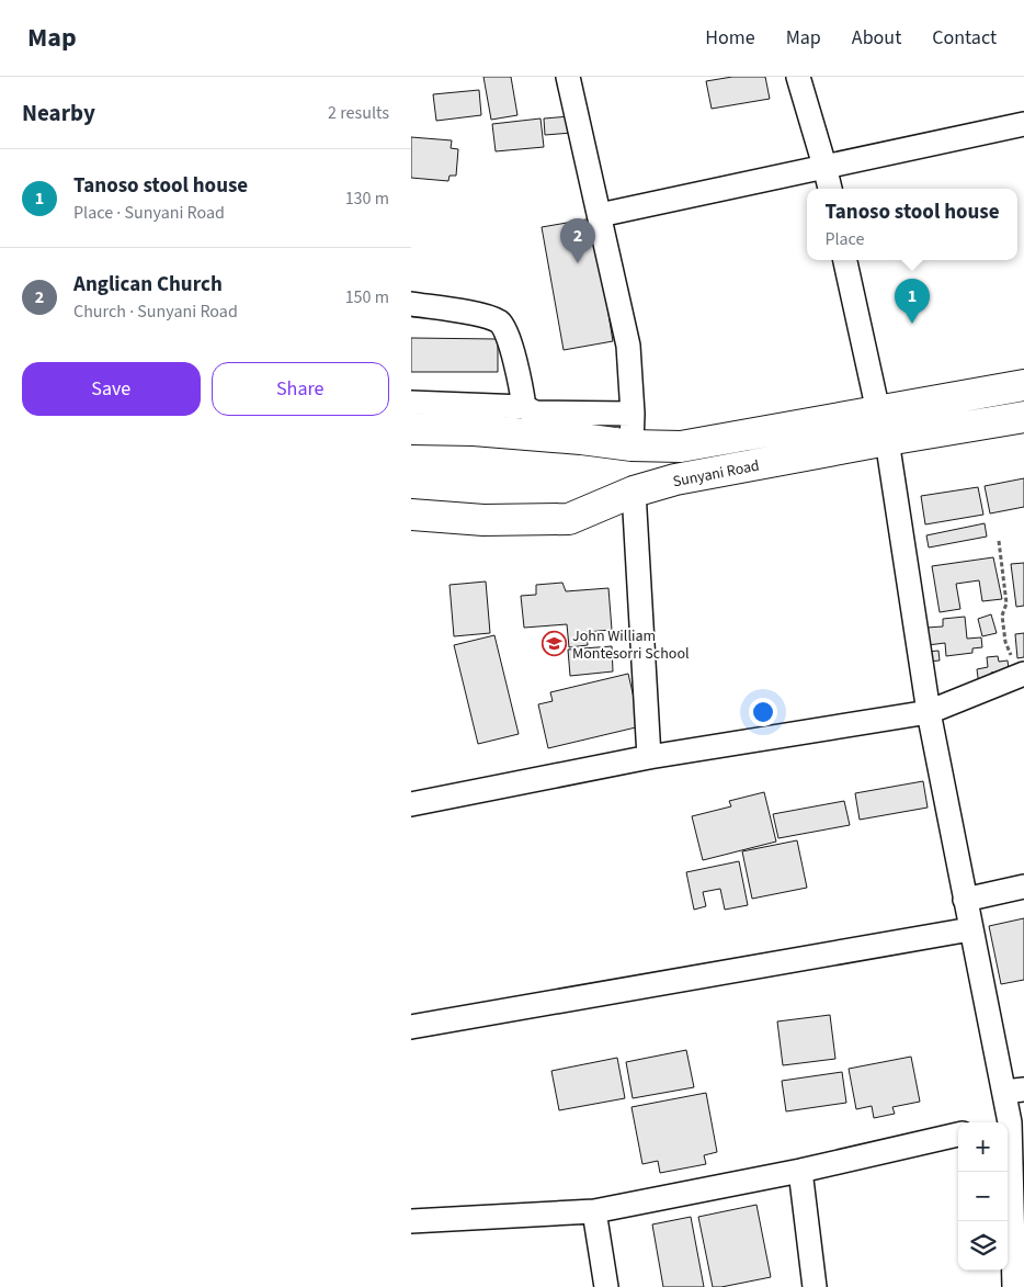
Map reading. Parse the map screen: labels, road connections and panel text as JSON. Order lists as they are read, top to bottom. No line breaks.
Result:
{"streets":{"main road":["Sunyani Road"]},"places":{"school or university":["John William Montesorri School"]},"page":{"header":"Map","nav":["Home","Map","About","Contact"],"heading":["Nearby","2 results"],"list":[{"mark":"1","name":"Tanoso stool house","note":"Place · Sunyani Road","value":"130 m"},{"mark":"2","name":"Anglican Church","note":"Church · Sunyani Road","value":"150 m"}],"popup":["Tanoso stool house","Place"],"pins":["2","1"],"buttons":["Save","Share"],"map_buttons":["+","−"]}}
